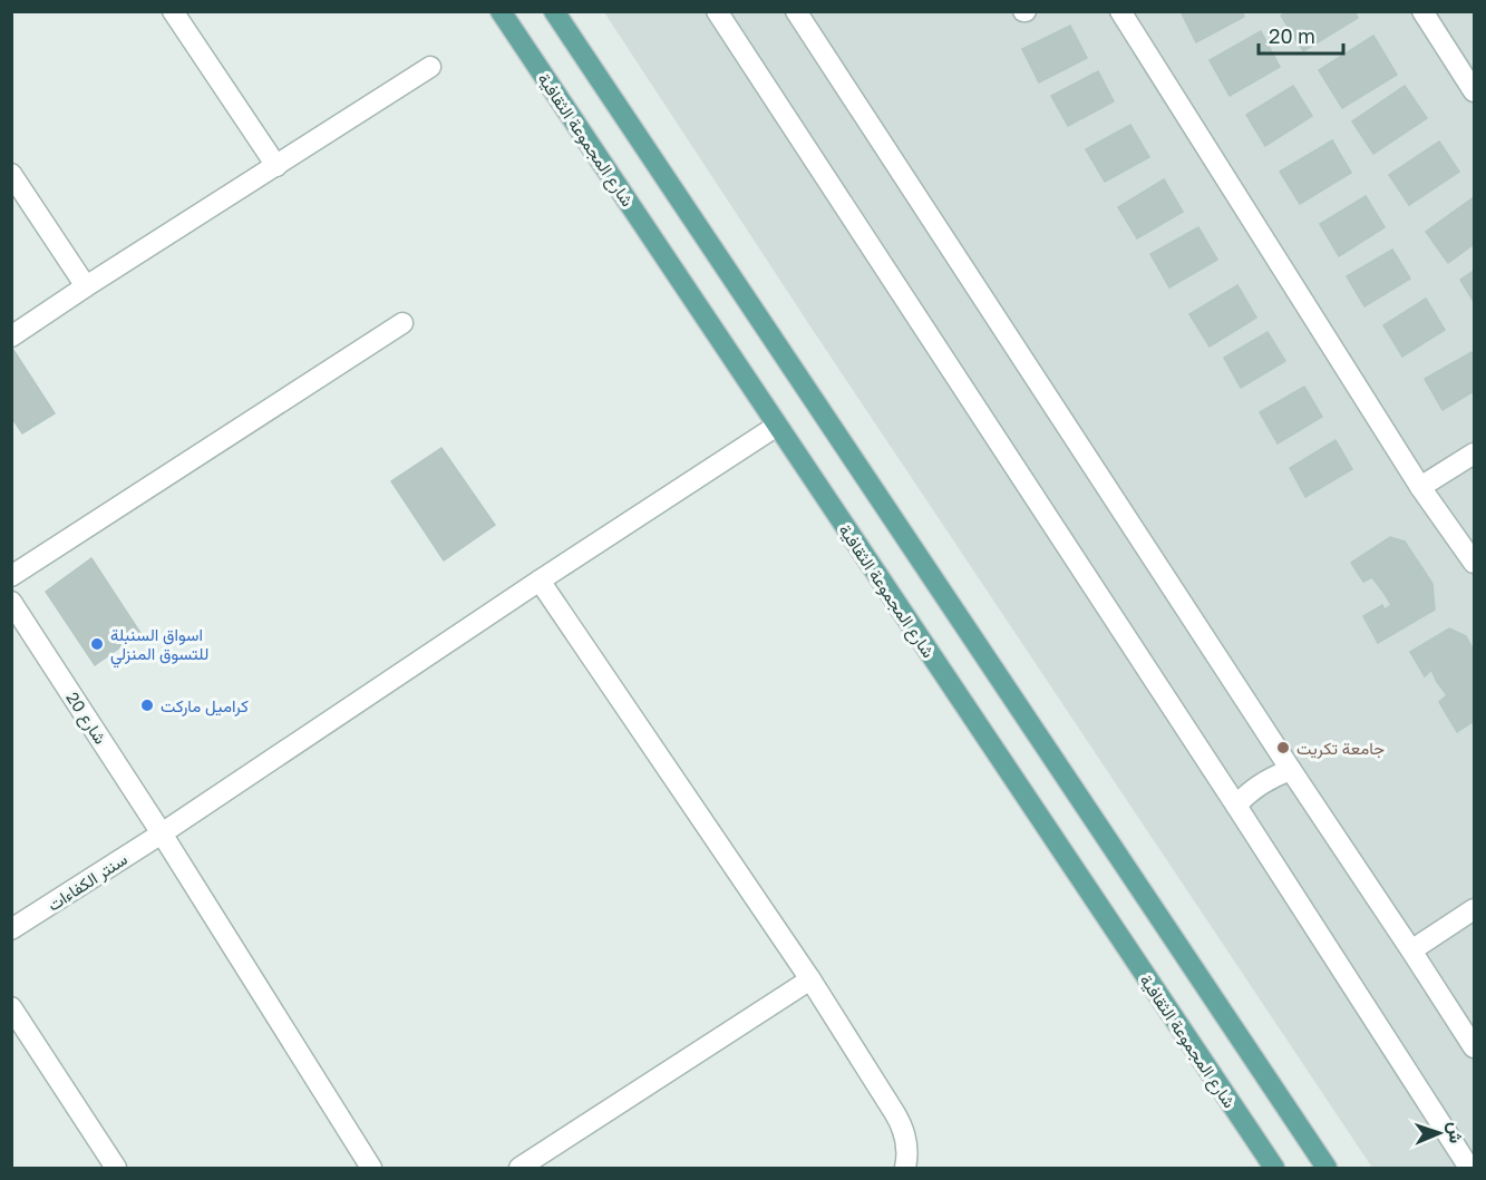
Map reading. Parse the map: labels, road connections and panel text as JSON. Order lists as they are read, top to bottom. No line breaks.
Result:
{"streets":{"main road":["شارع المجموعة الثقافية"],"street":["شارع 20","سنتر الكفاءات"]},"crossings":[["شارع المجموعة الثقافية","سنتر الكفاءات"],["شارع 20","سنتر الكفاءات"]],"places":["اسواق السنبلة للتسوق المنزلي","كراميل ماركت","جامعة تكريت"],"scale_bar":"20 m","north":"right"}
